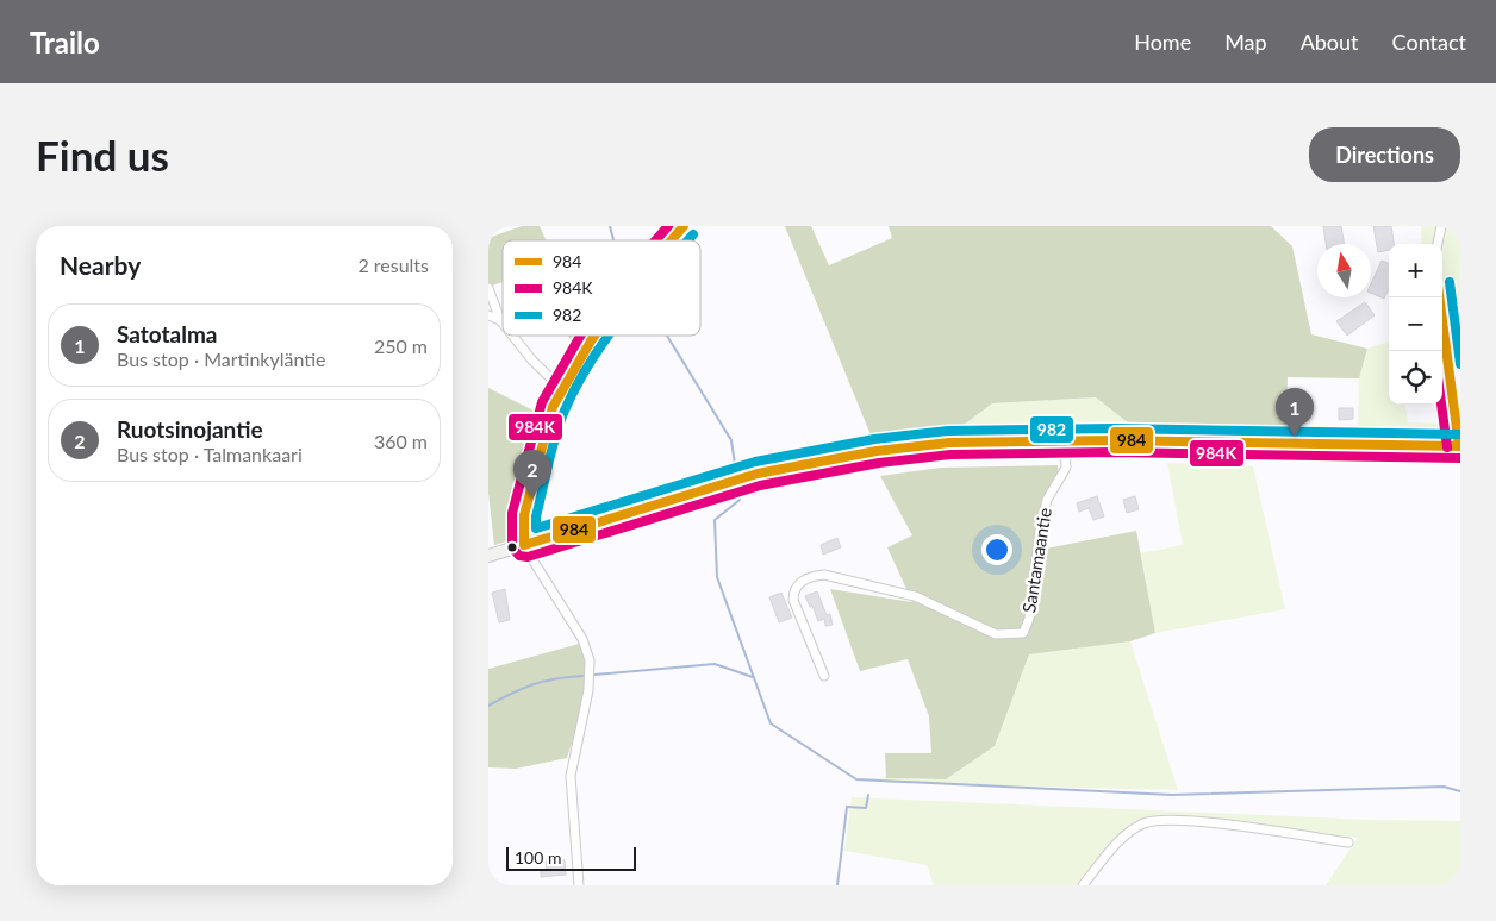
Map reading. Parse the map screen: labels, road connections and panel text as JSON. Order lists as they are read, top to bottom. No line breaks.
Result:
{"streets":{"street":["Santamaantie"]},"lines":["transit line 984","transit line 984K","transit line 982"],"legend":["984","984K","982"],"scale_bar":"100 m","north":"top","page":{"header":"Trailo","nav":["Home","Map","About","Contact"],"buttons":"Directions","title":"Find us","heading":["Nearby","2 results"],"map_buttons":["+","−"],"list":[{"mark":"1","name":"Satotalma","note":"Bus stop · Martinkyläntie","value":"250 m"},{"mark":"2","name":"Ruotsinojantie","note":"Bus stop · Talmankaari","value":"360 m"}],"pins":["1","2"],"scale":"100 m"}}
